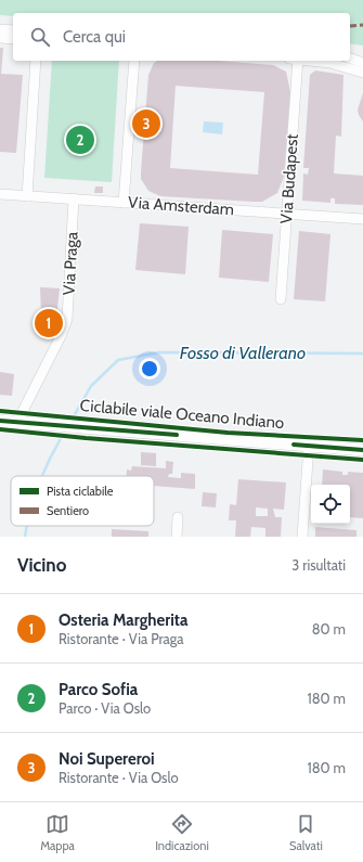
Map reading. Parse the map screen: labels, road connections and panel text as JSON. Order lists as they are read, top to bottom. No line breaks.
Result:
{"streets":{"street":["Via Budapest","Via Amsterdam","Via Praga"],"cycle path":["Ciclabile viale Oceano Indiano"]},"crossings":[["Via Budapest","Via Amsterdam"],["Via Amsterdam","Via Praga"]],"water":["Fosso di Vallerano"],"legend":["Pista ciclabile","Sentiero"],"page":{"search":"Cerca qui","pins":["3","2","1"],"heading":["Vicino","3 risultati"],"list":[{"mark":"1","name":"Osteria Margherita","note":"Ristorante · Via Praga","value":"80 m"},{"mark":"2","name":"Parco Sofia","note":"Parco · Via Oslo","value":"180 m"},{"mark":"3","name":"Noi Supereroi","note":"Ristorante · Via Oslo","value":"180 m"}],"nav":["Mappa","Indicazioni","Salvati"]}}
